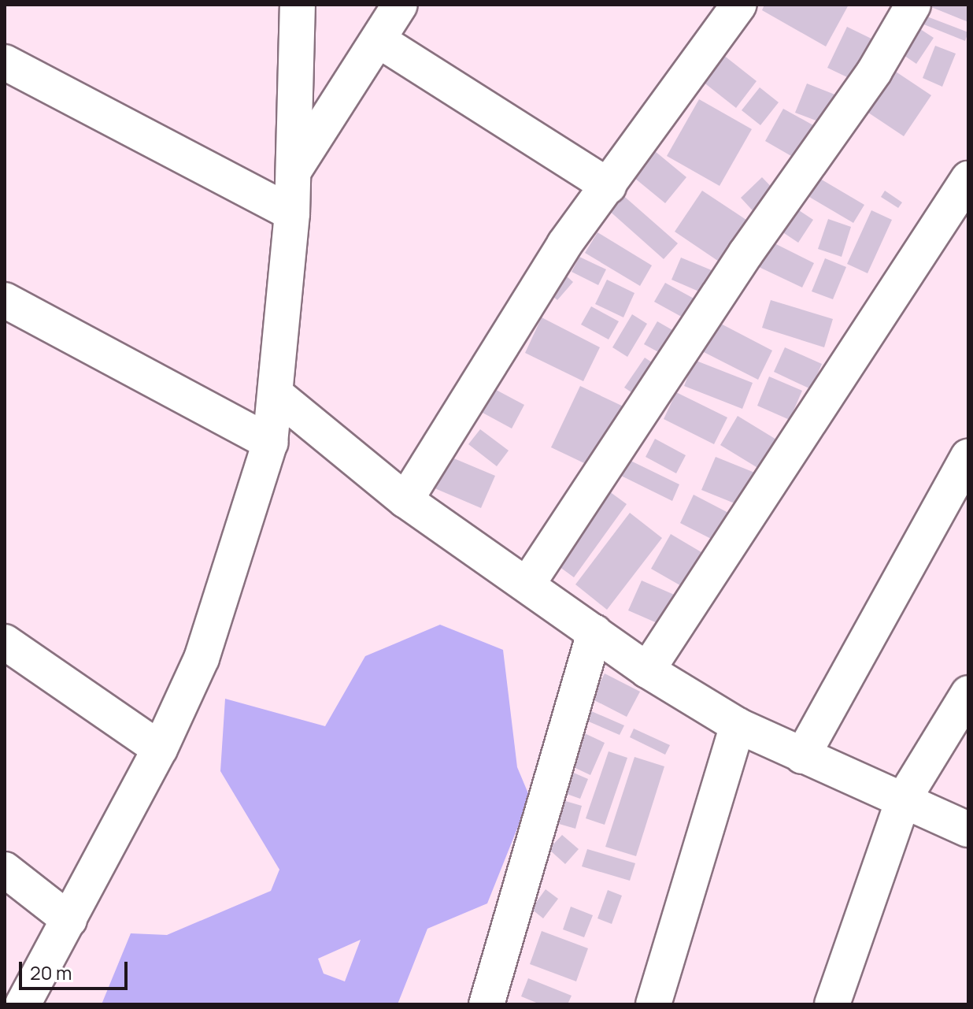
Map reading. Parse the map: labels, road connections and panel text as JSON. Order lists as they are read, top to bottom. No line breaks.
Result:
{"scale_bar":"20 m"}
